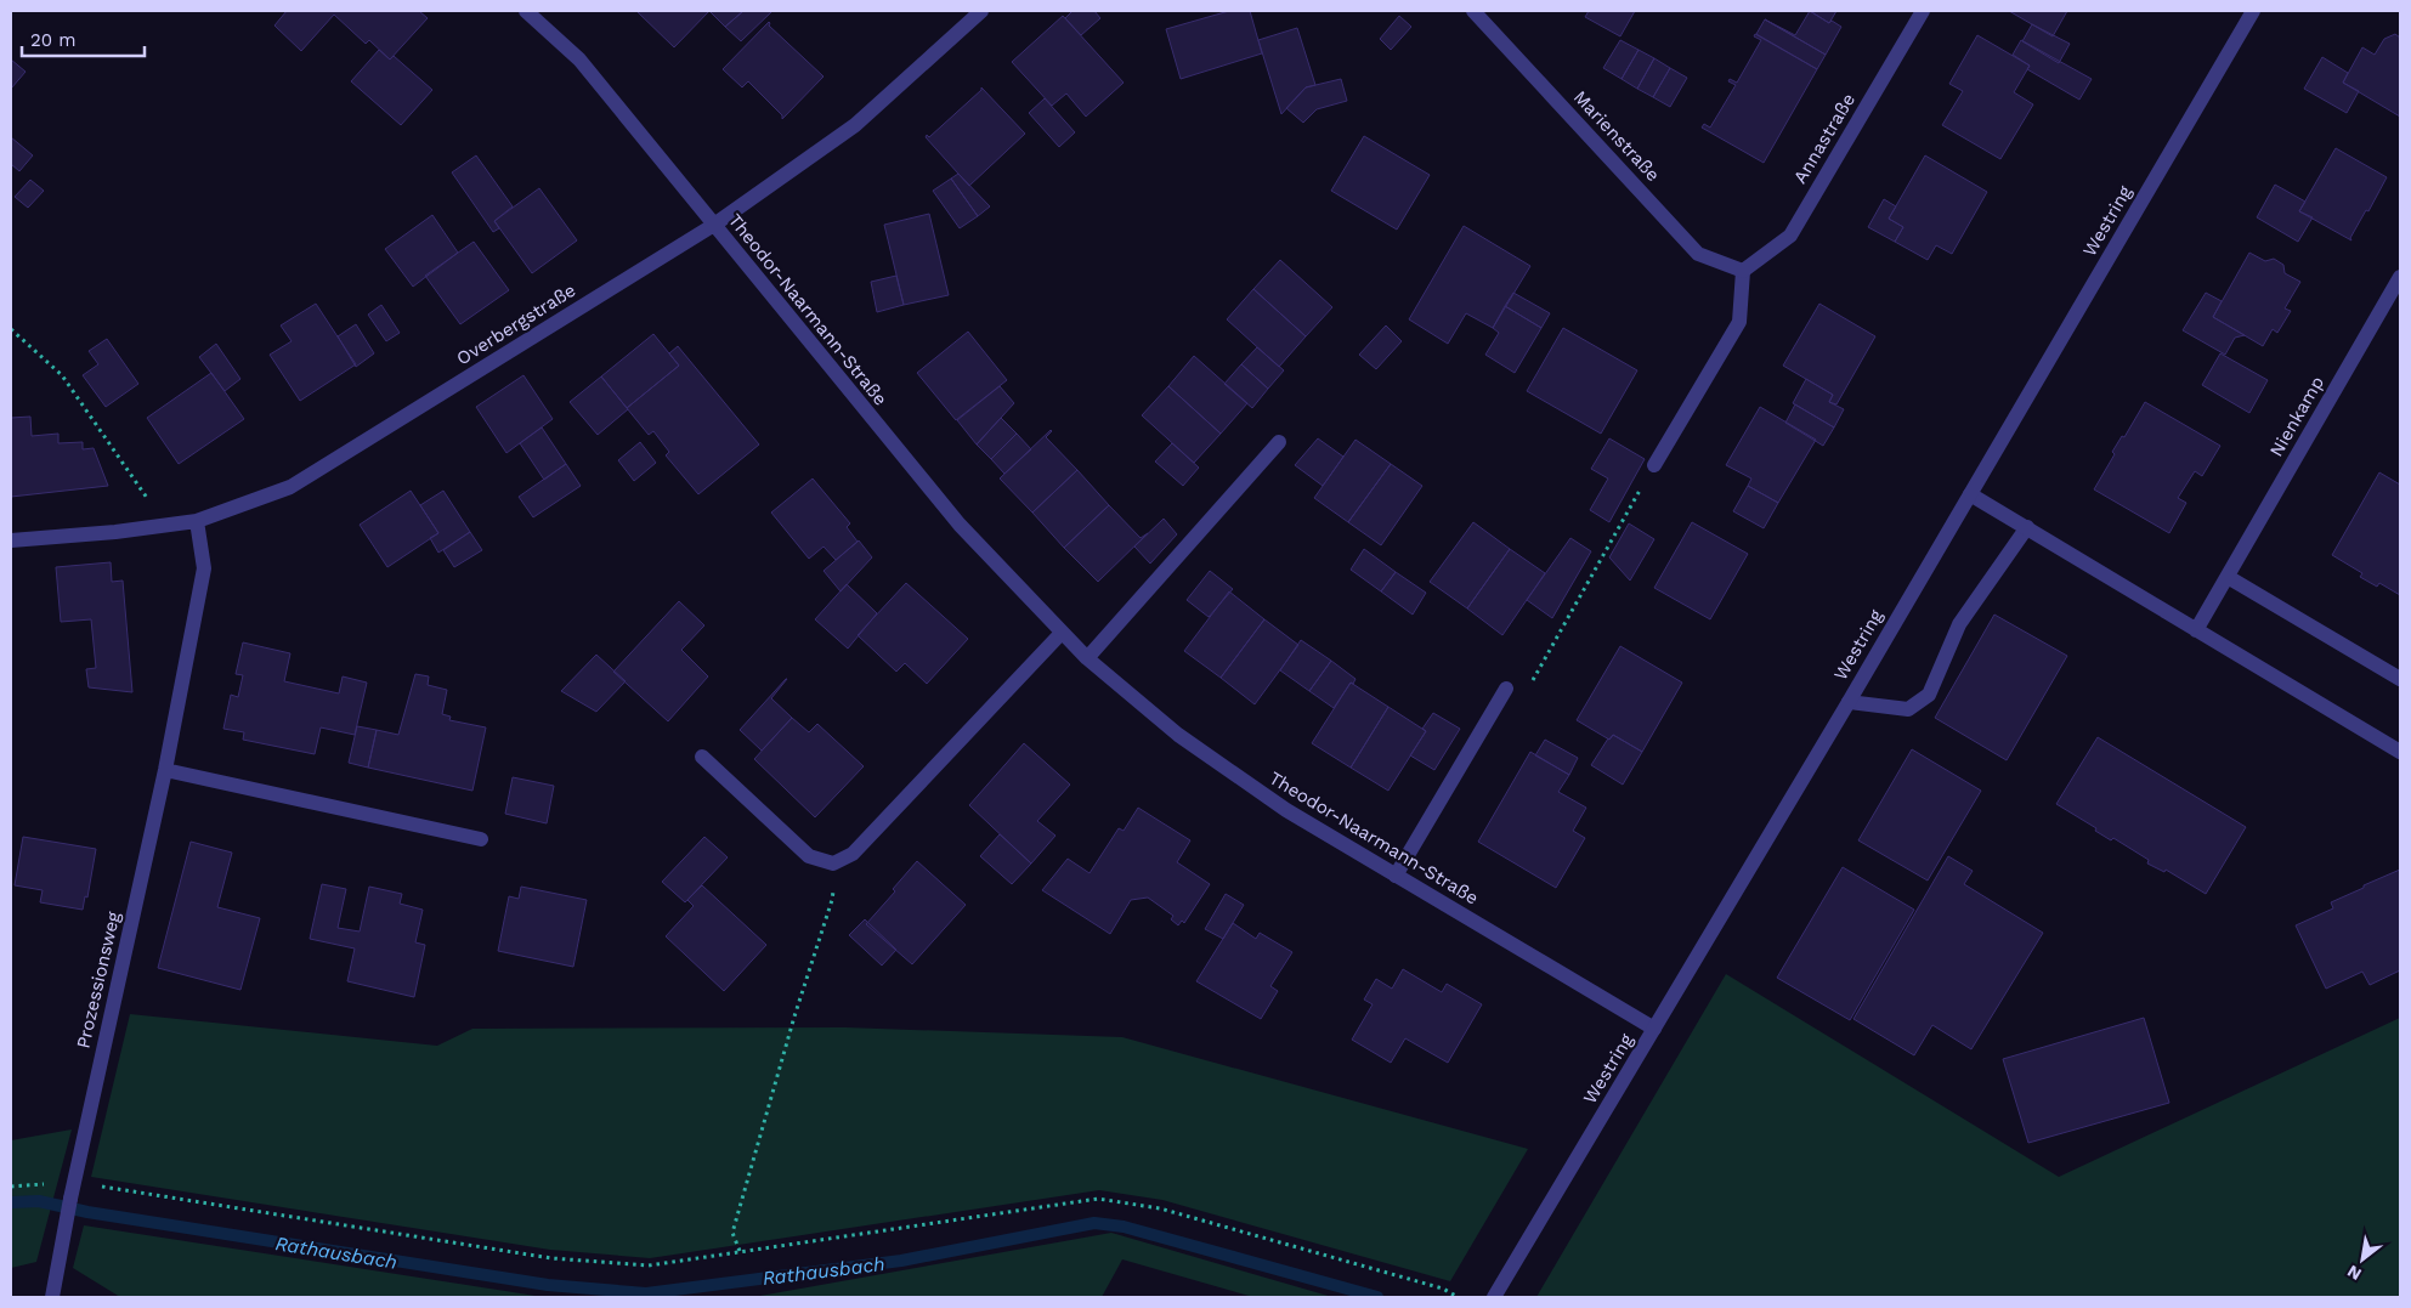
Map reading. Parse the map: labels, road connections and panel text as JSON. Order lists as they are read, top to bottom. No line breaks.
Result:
{"streets":{"street":["Marienstraße","Annastraße","Westring","Theodor-Naarmann-Straße","Overbergstraße","Nienkamp","Prozessionsweg"]},"crossings":[["Marienstraße","Annastraße"],["Westring","Theodor-Naarmann-Straße"],["Theodor-Naarmann-Straße","Overbergstraße"],["Overbergstraße","Prozessionsweg"]],"water":["Rathausbach"],"scale_bar":"20 m","north":"bottom left"}
